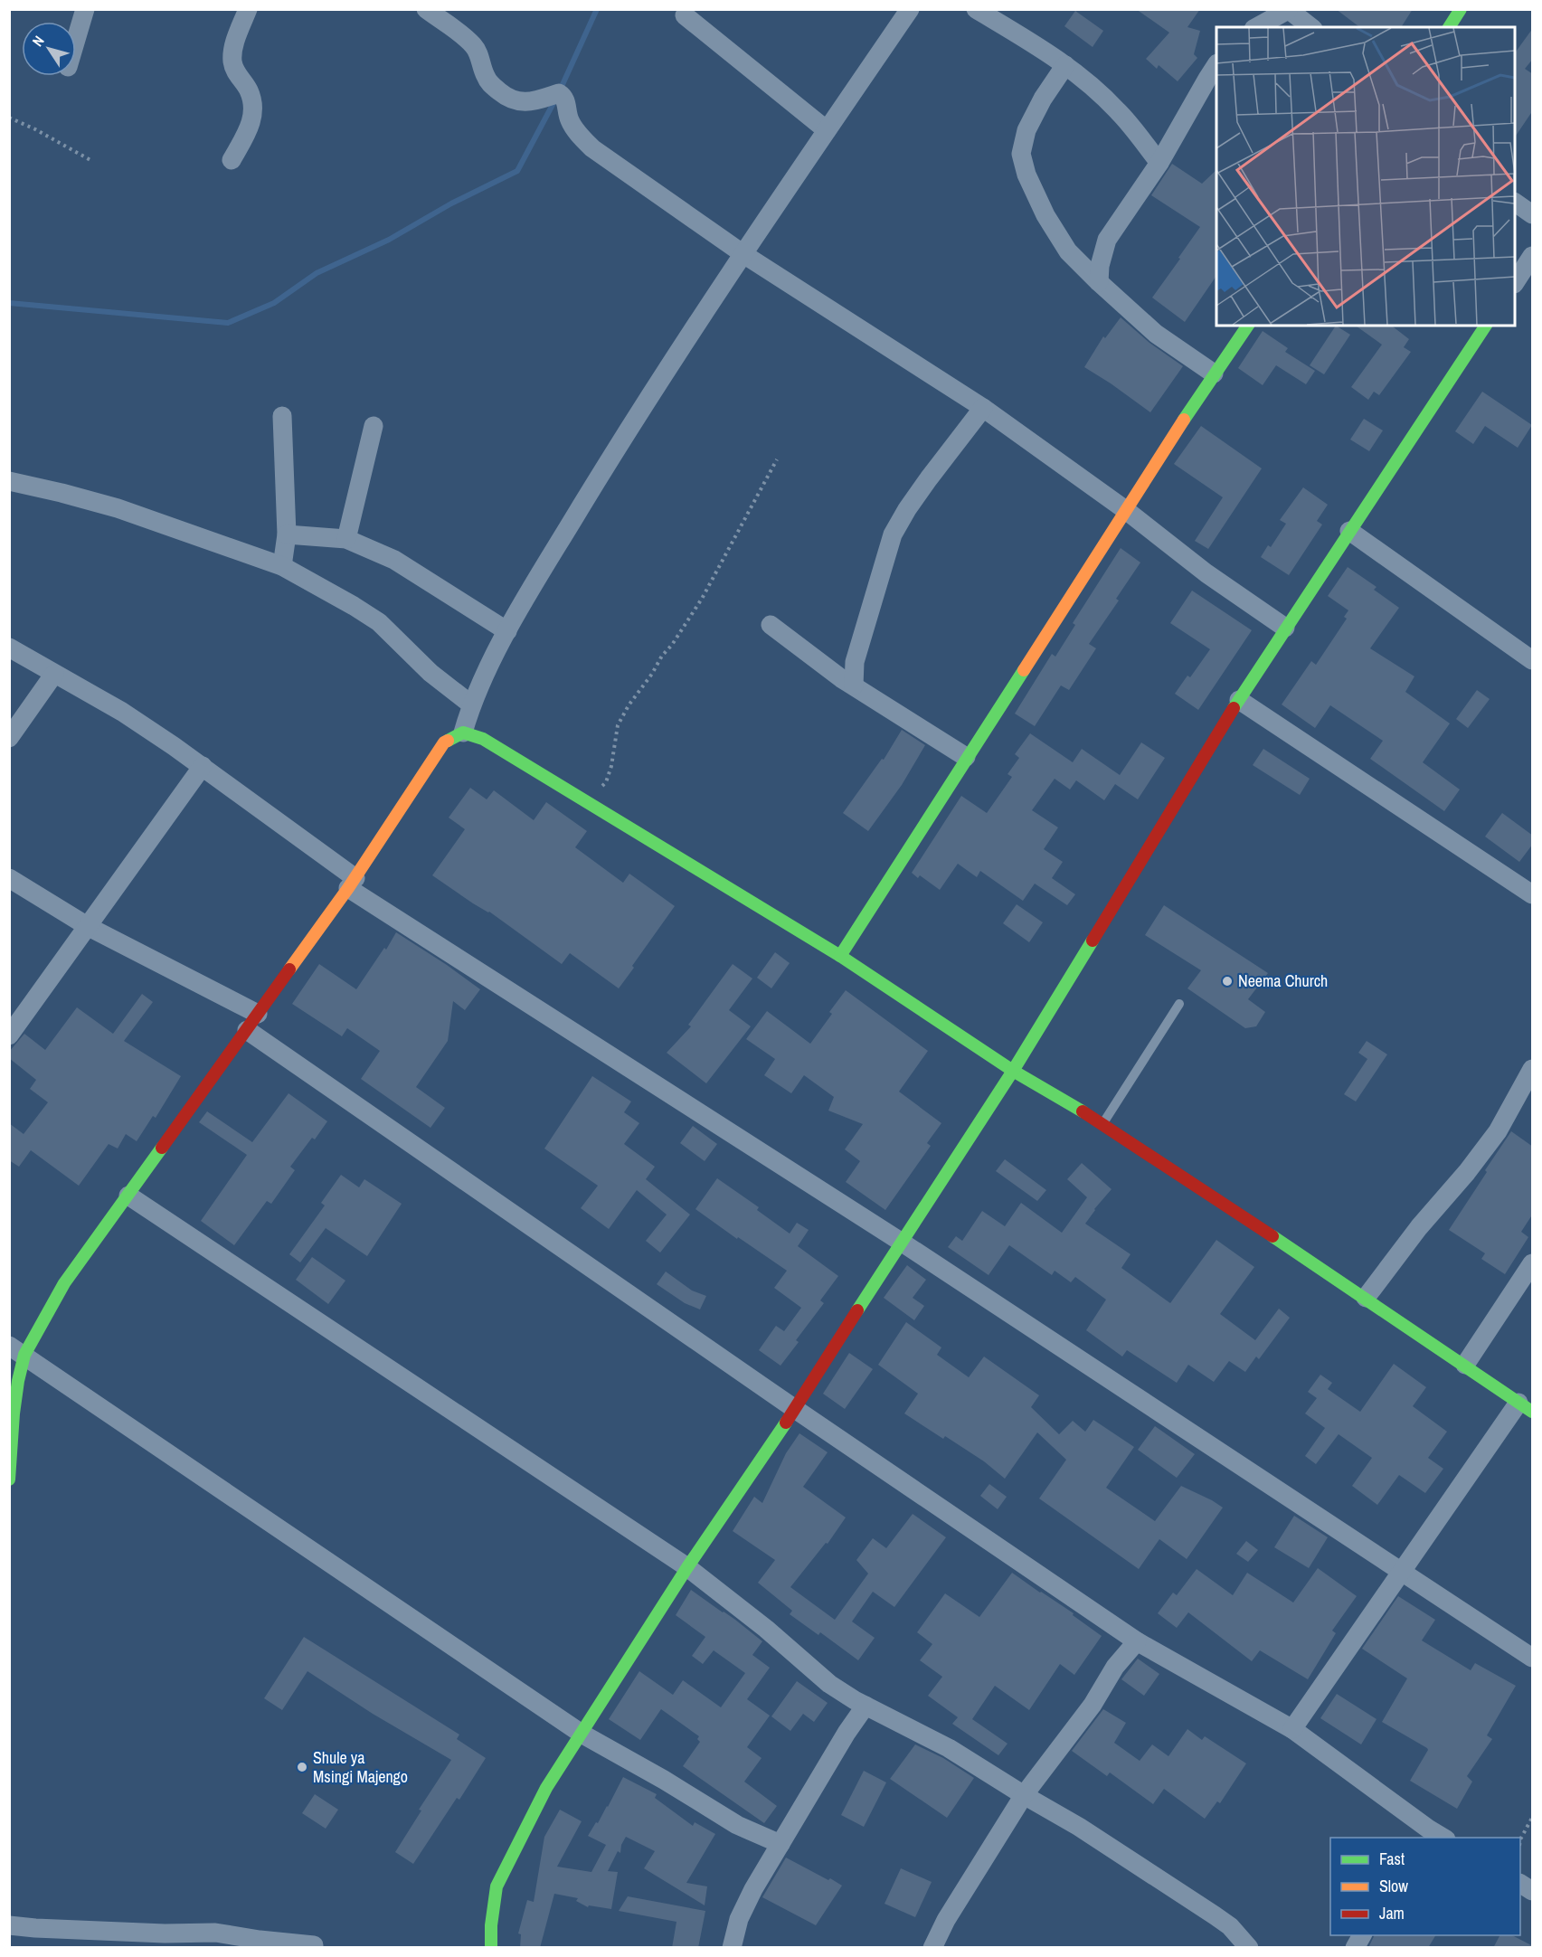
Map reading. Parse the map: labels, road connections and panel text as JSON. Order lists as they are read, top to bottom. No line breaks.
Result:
{"places":["Neema Church","Shule ya Msingi Majengo"],"legend":["Fast","Slow","Jam"],"north":"top left"}
